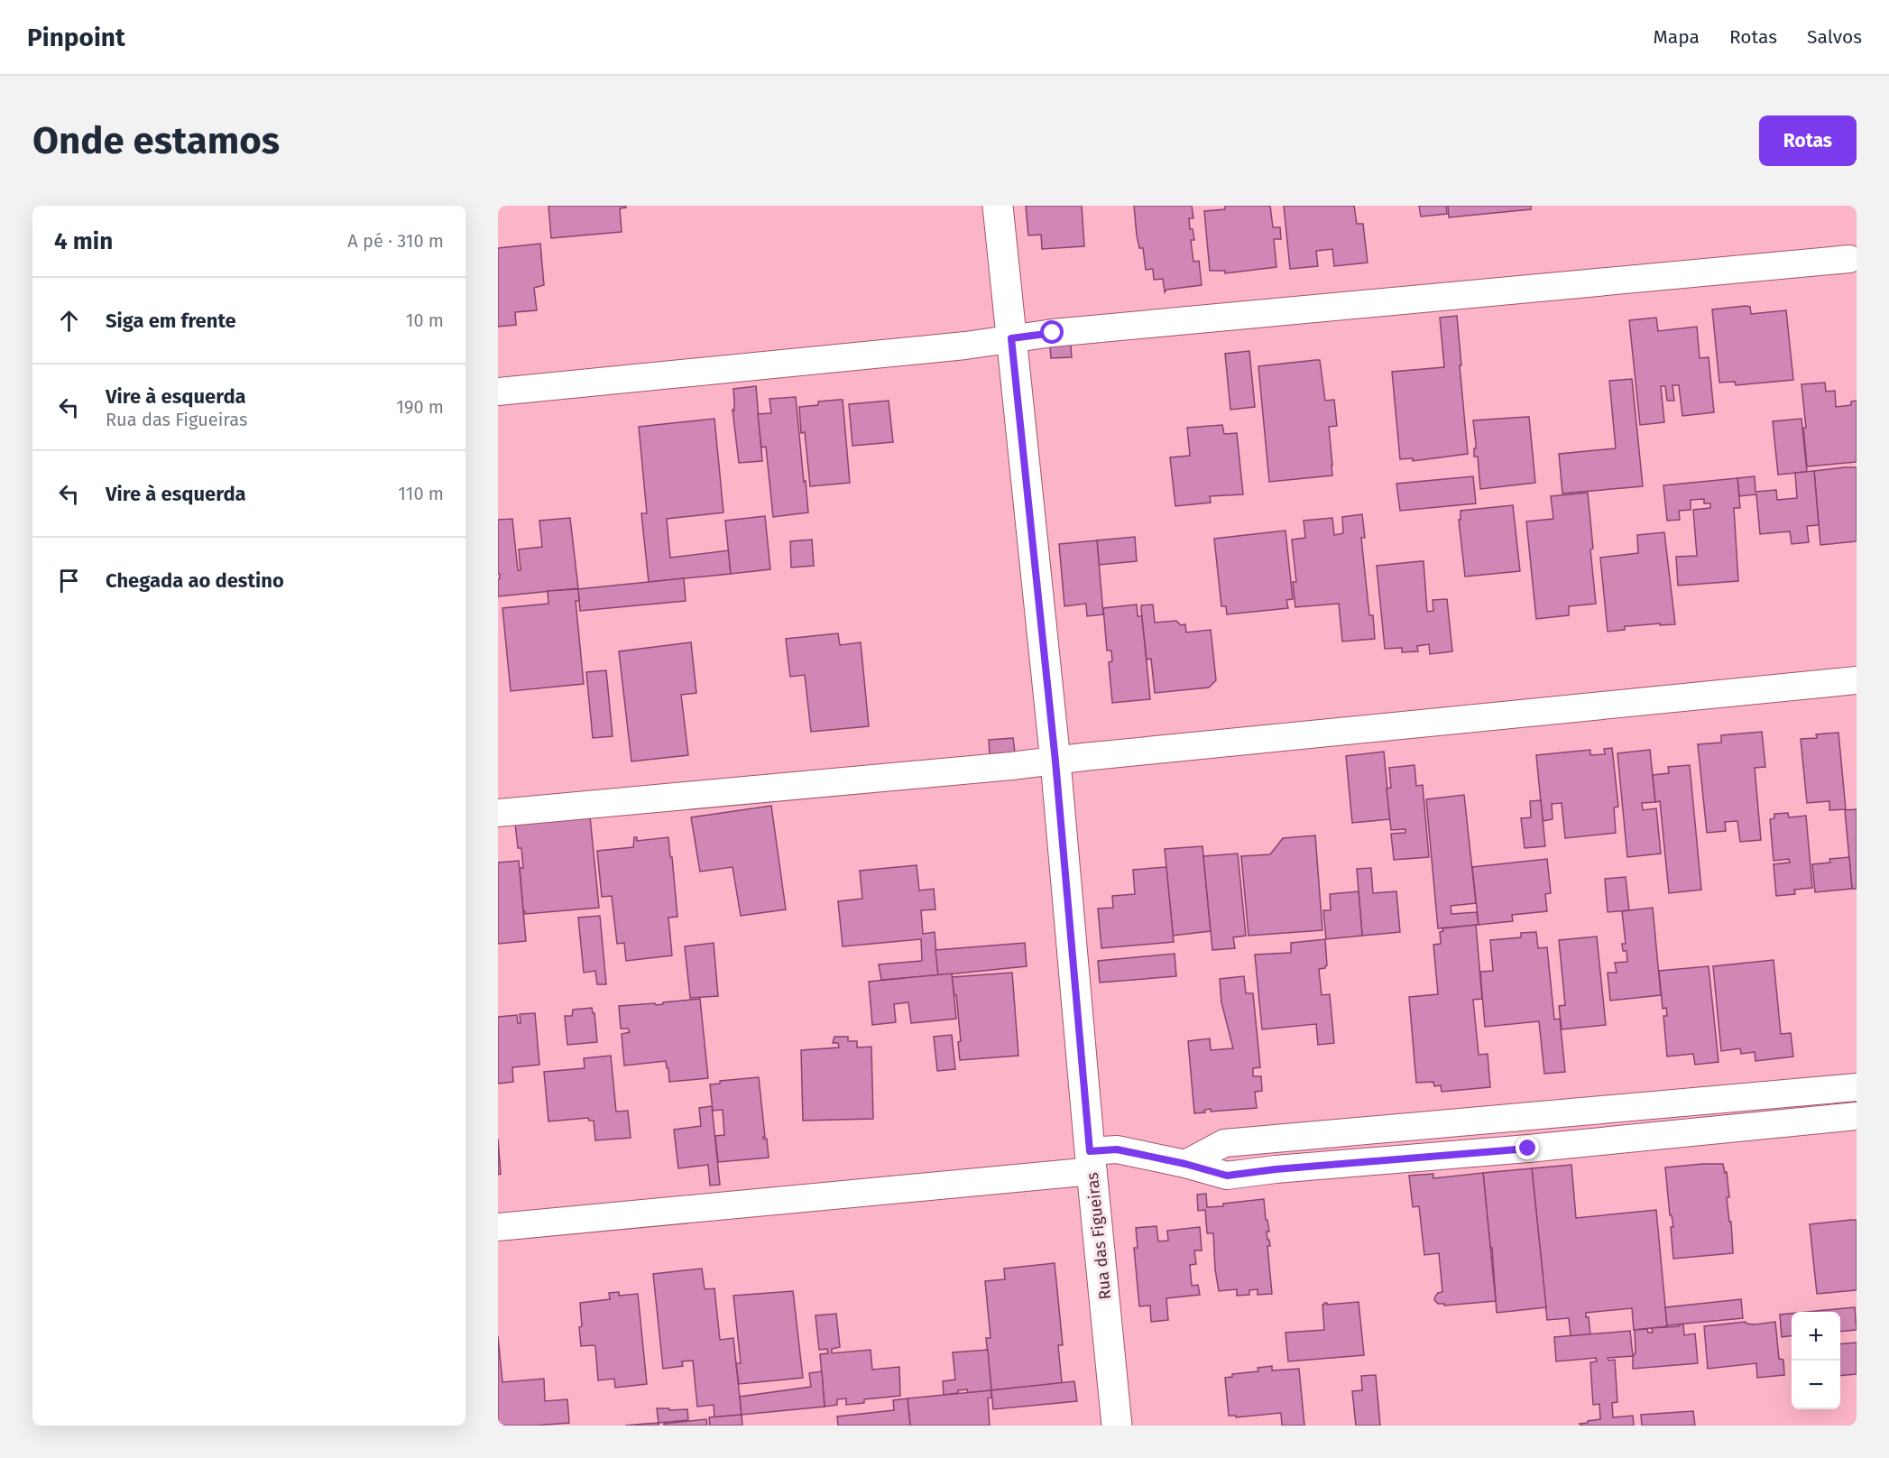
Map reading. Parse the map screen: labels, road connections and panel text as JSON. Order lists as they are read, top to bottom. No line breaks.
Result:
{"streets":{"street":["Rua das Figueiras"]},"page":{"header":"Pinpoint","nav":["Mapa","Rotas","Salvos"],"buttons":"Rotas","title":"Onde estamos","heading":["4 min","A pé · 310 m"],"list":[["Siga em frente","10 m"],["Vire à esquerda","Rua das Figueiras","190 m"],["Vire à esquerda","110 m"],"Chegada ao destino"],"map_buttons":["+","−"]}}
